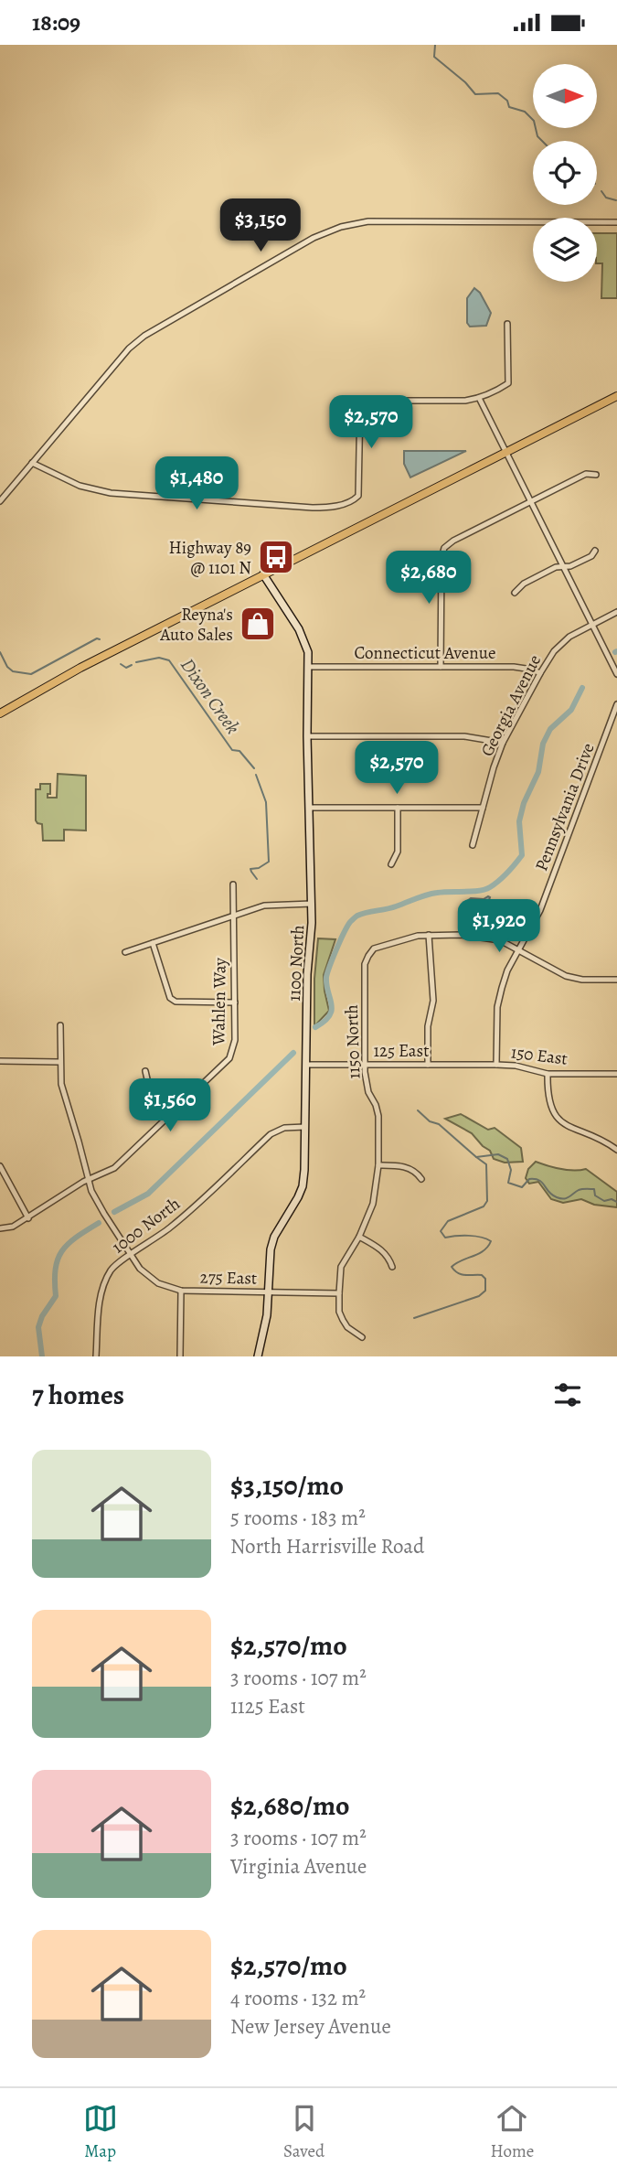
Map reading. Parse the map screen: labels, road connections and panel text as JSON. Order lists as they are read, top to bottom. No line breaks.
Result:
{"streets":{"street":["Connecticut Avenue","Georgia Avenue","Pennsylvania Drive","1100 North","Wahlen Way","1150 North","125 East","150 East","1000 North","275 East"]},"crossings":[["Connecticut Avenue","Georgia Avenue"],["Connecticut Avenue","1100 North"],["Pennsylvania Drive","125 East"],["Pennsylvania Drive","150 East"],["1100 North","125 East"],["1100 North","1000 North"],["1100 North","275 East"],["Wahlen Way","275 East"],["1150 North","125 East"],["1150 North","275 East"],["125 East","150 East"],["1000 North","275 East"]],"water":["Dixon Creek"],"places":{"bus stop":["Highway 89 @ 1101 N"],"shop":["Reyna's Auto Sales"]},"north":"right","page":{"status":"18:09","price":["$3,150","$2,570","$1,480","$2,680","$2,570","$1,920","$1,560"],"heading":"7 homes","list":[{"name":"$3,150/mo","note":"5 rooms · 183 m² · North Harrisville Road"},{"name":"$2,570/mo","note":"3 rooms · 107 m² · 1125 East"},{"name":"$2,680/mo","note":"3 rooms · 107 m² · Virginia Avenue"},{"name":"$2,570/mo","note":"4 rooms · 132 m² · New Jersey Avenue"}],"tabs":["Map","Saved","Home"]}}
